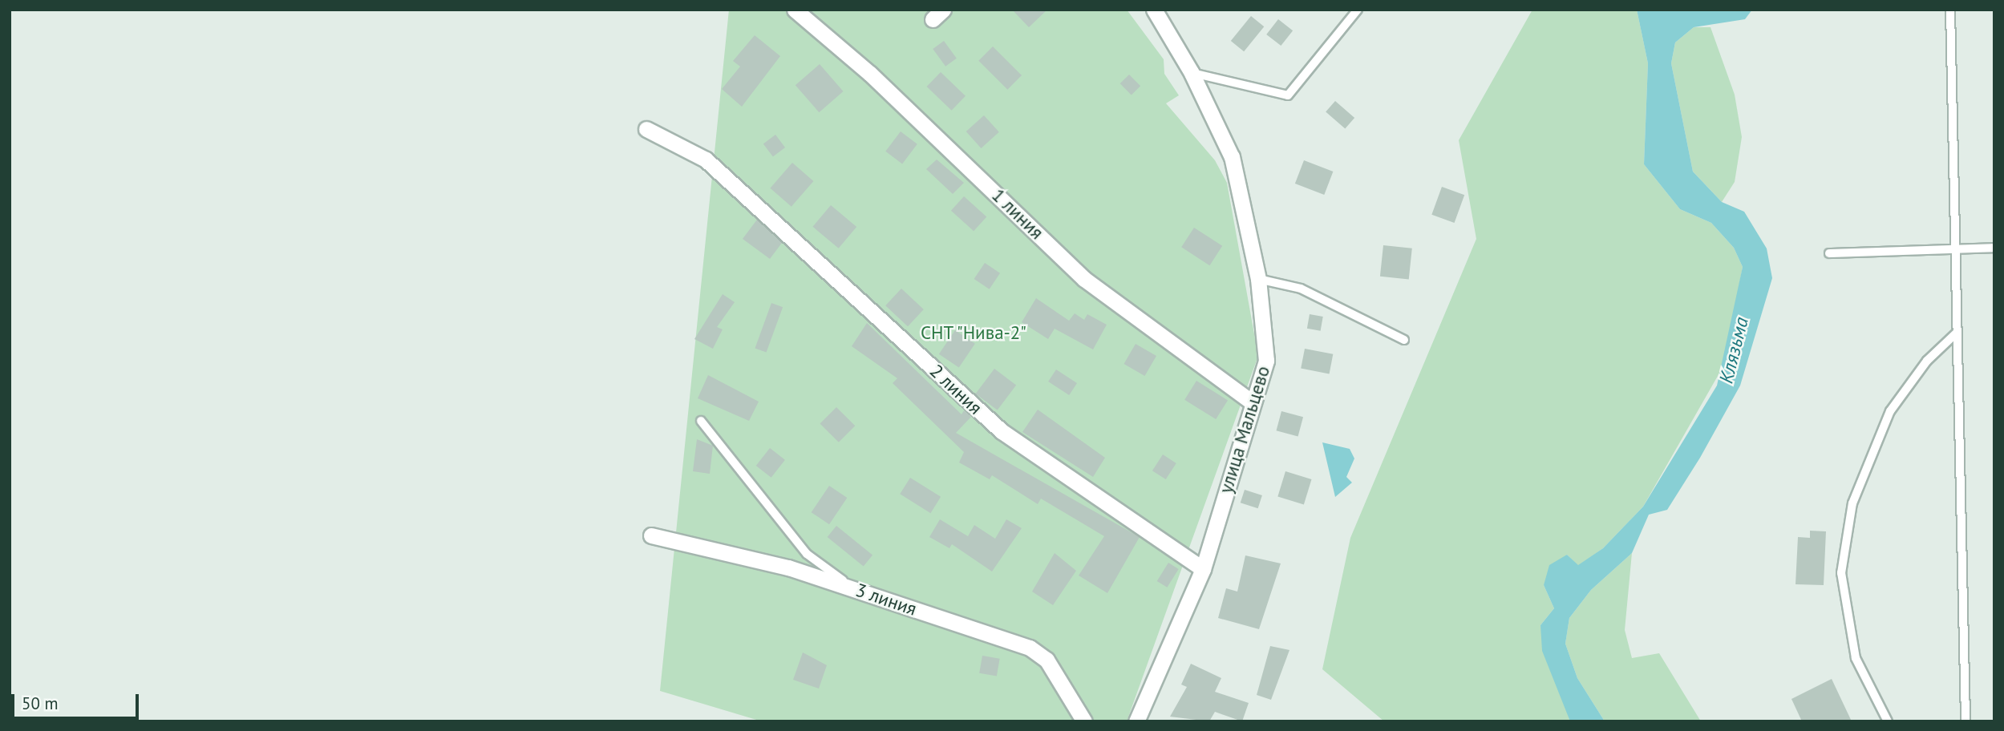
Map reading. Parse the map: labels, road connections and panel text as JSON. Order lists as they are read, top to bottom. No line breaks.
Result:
{"streets":{"street":["1 линия","2 линия","улица Мальцево","3 линия"]},"crossings":[["1 линия","улица Мальцево"],["2 линия","улица Мальцево"]],"water":["Клязьма"],"parks":["СНТ \"Нива-2\""],"scale_bar":"50 m"}
